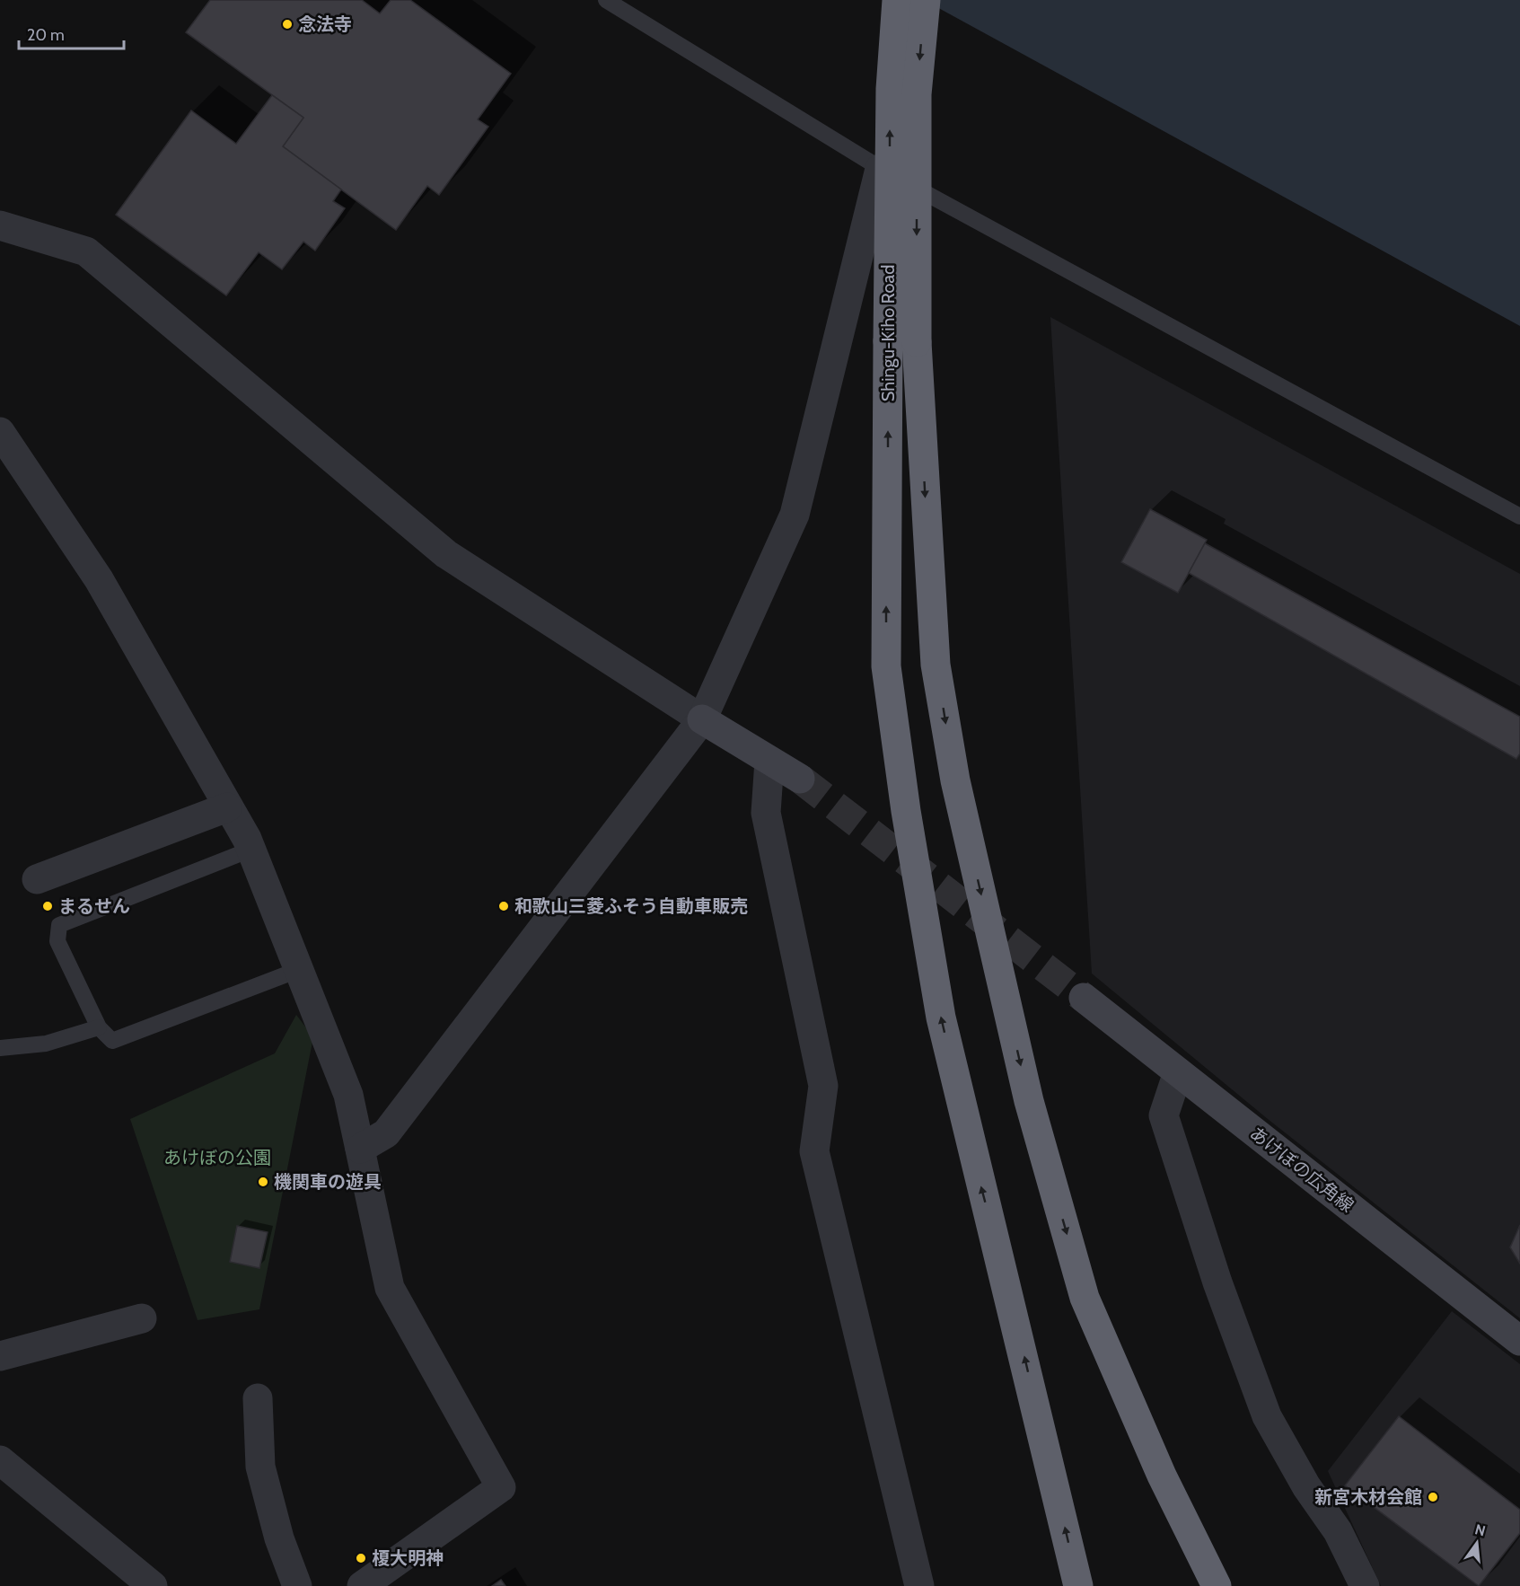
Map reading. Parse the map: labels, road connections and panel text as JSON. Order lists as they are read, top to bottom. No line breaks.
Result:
{"streets":{"highway":["Shingu-Kiho Road"],"main road":["あけぼの広角線"]},"parks":["あけぼの公園"],"places":["念法寺","まるせん","和歌山三菱ふそう自動車販売","機関車の遊具","新宮木材会館","榎大明神"],"scale_bar":"20 m","north":"top"}
